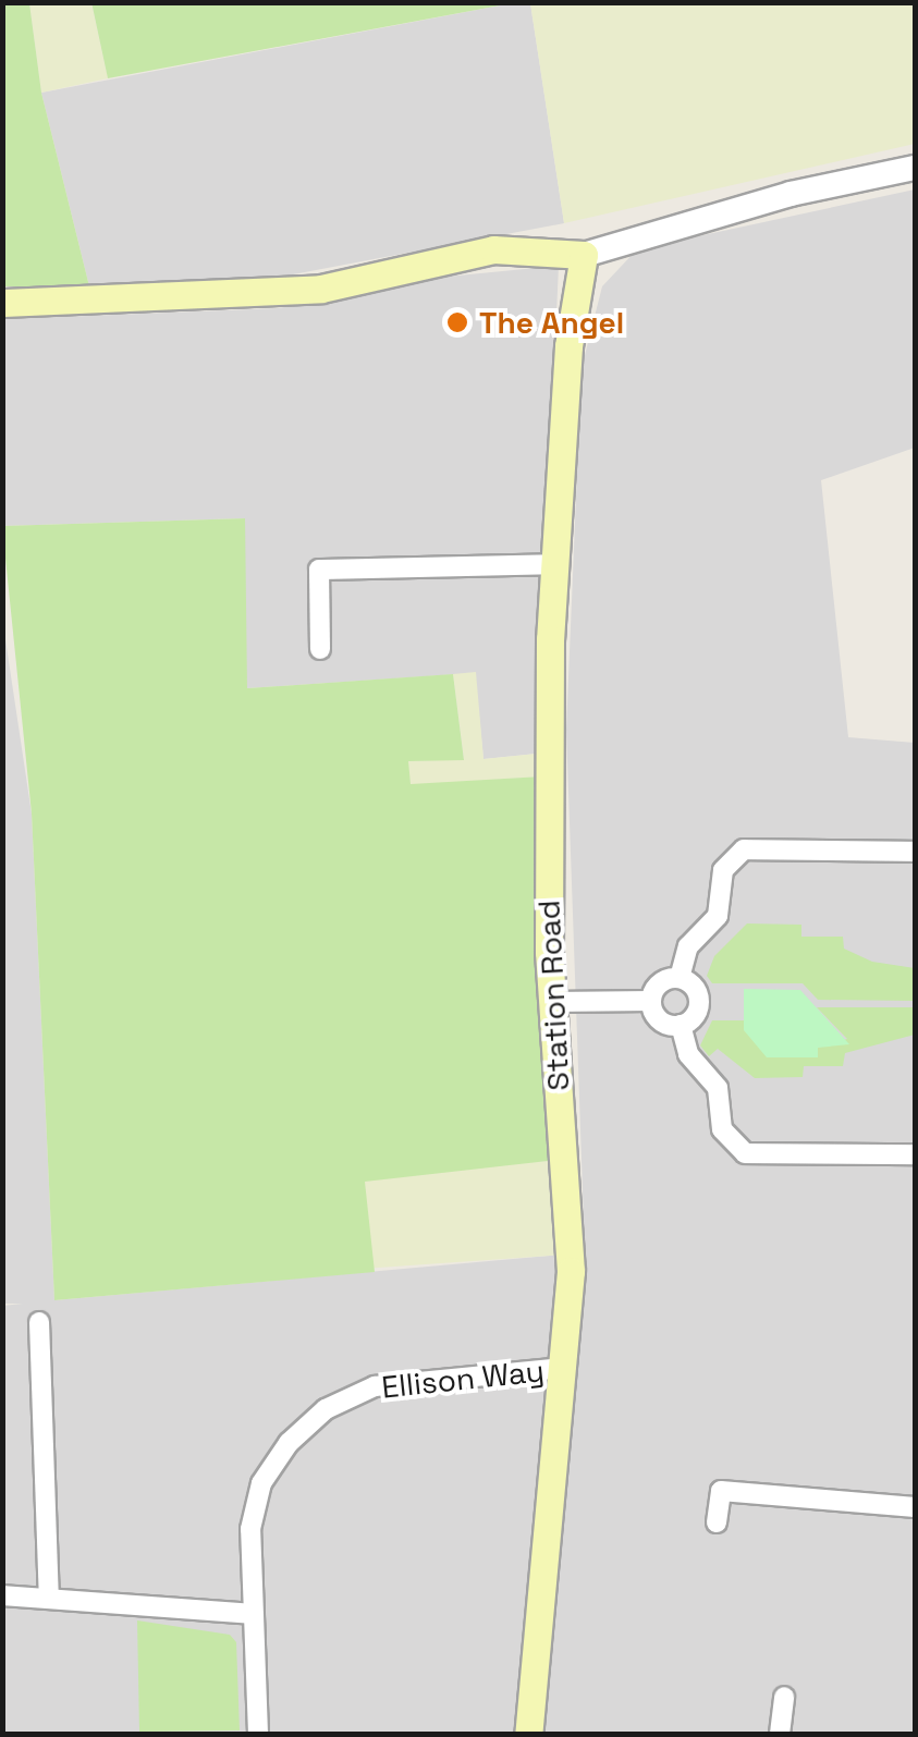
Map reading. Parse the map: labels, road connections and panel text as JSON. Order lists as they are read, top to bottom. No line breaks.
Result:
{"streets":{"main road":["Station Road"],"street":["Ellison Way"]},"crossings":[["Station Road","Ellison Way"]],"places":["The Angel"]}
